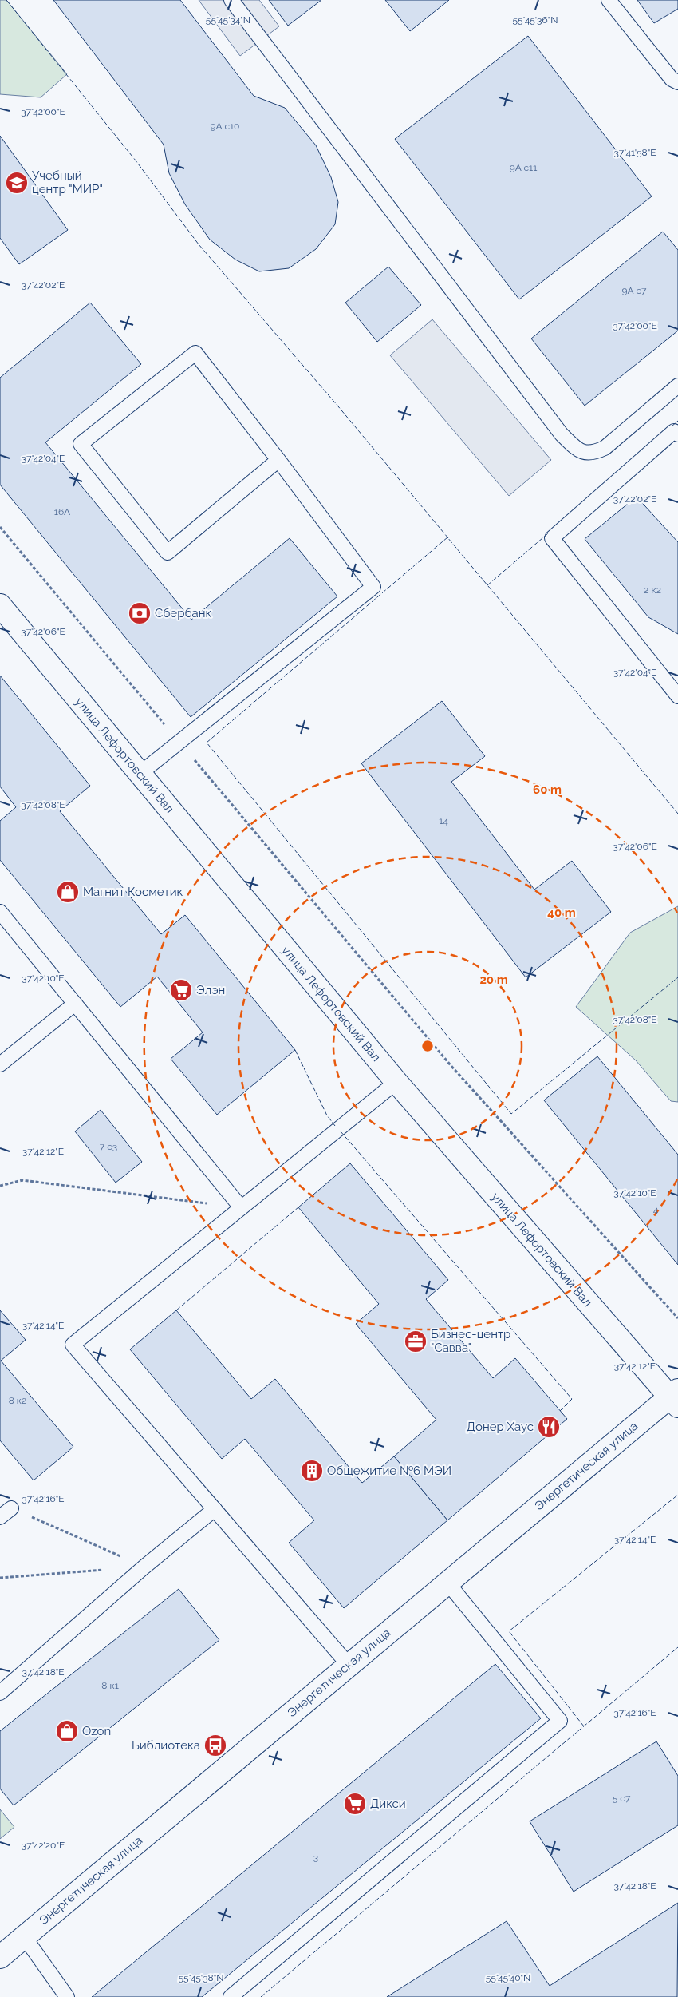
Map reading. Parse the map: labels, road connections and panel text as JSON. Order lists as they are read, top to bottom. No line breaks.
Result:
{"streets":{"street":["улица Лефортовский Вал","Энергетическая улица"]},"crossings":[["улица Лефортовский Вал","Энергетическая улица"]],"places":{"school or university":["Учебный центр \"МИР\""],"bank":["Сбербанк"],"shop":["Магнит Косметик","Ozon"],"supermarket":["Элэн","Дикси"],"office":["Бизнес-центр \"Савва\""],"restaurant":["Донер Хаус"],"building":["Общежитие №6 МЭИ"],"bus stop":["Библиотека"]},"house_numbers":["9А с10","9А с11","9А с7","16А","2 к2","14","7 с3","4","8 к2","8 к1","5 с7","3"],"coordinates":["55°45'34\"N","55°45'36\"N","37°42'00\"E","37°41'58\"E","37°42'02\"E","37°42'04\"E","37°42'06\"E","37°42'08\"E","37°42'10\"E","37°42'12\"E","37°42'14\"E","37°42'16\"E","37°42'18\"E","37°42'20\"E","55°45'38\"N","55°45'40\"N"],"rings":["60 m","40 m","20 m"]}
